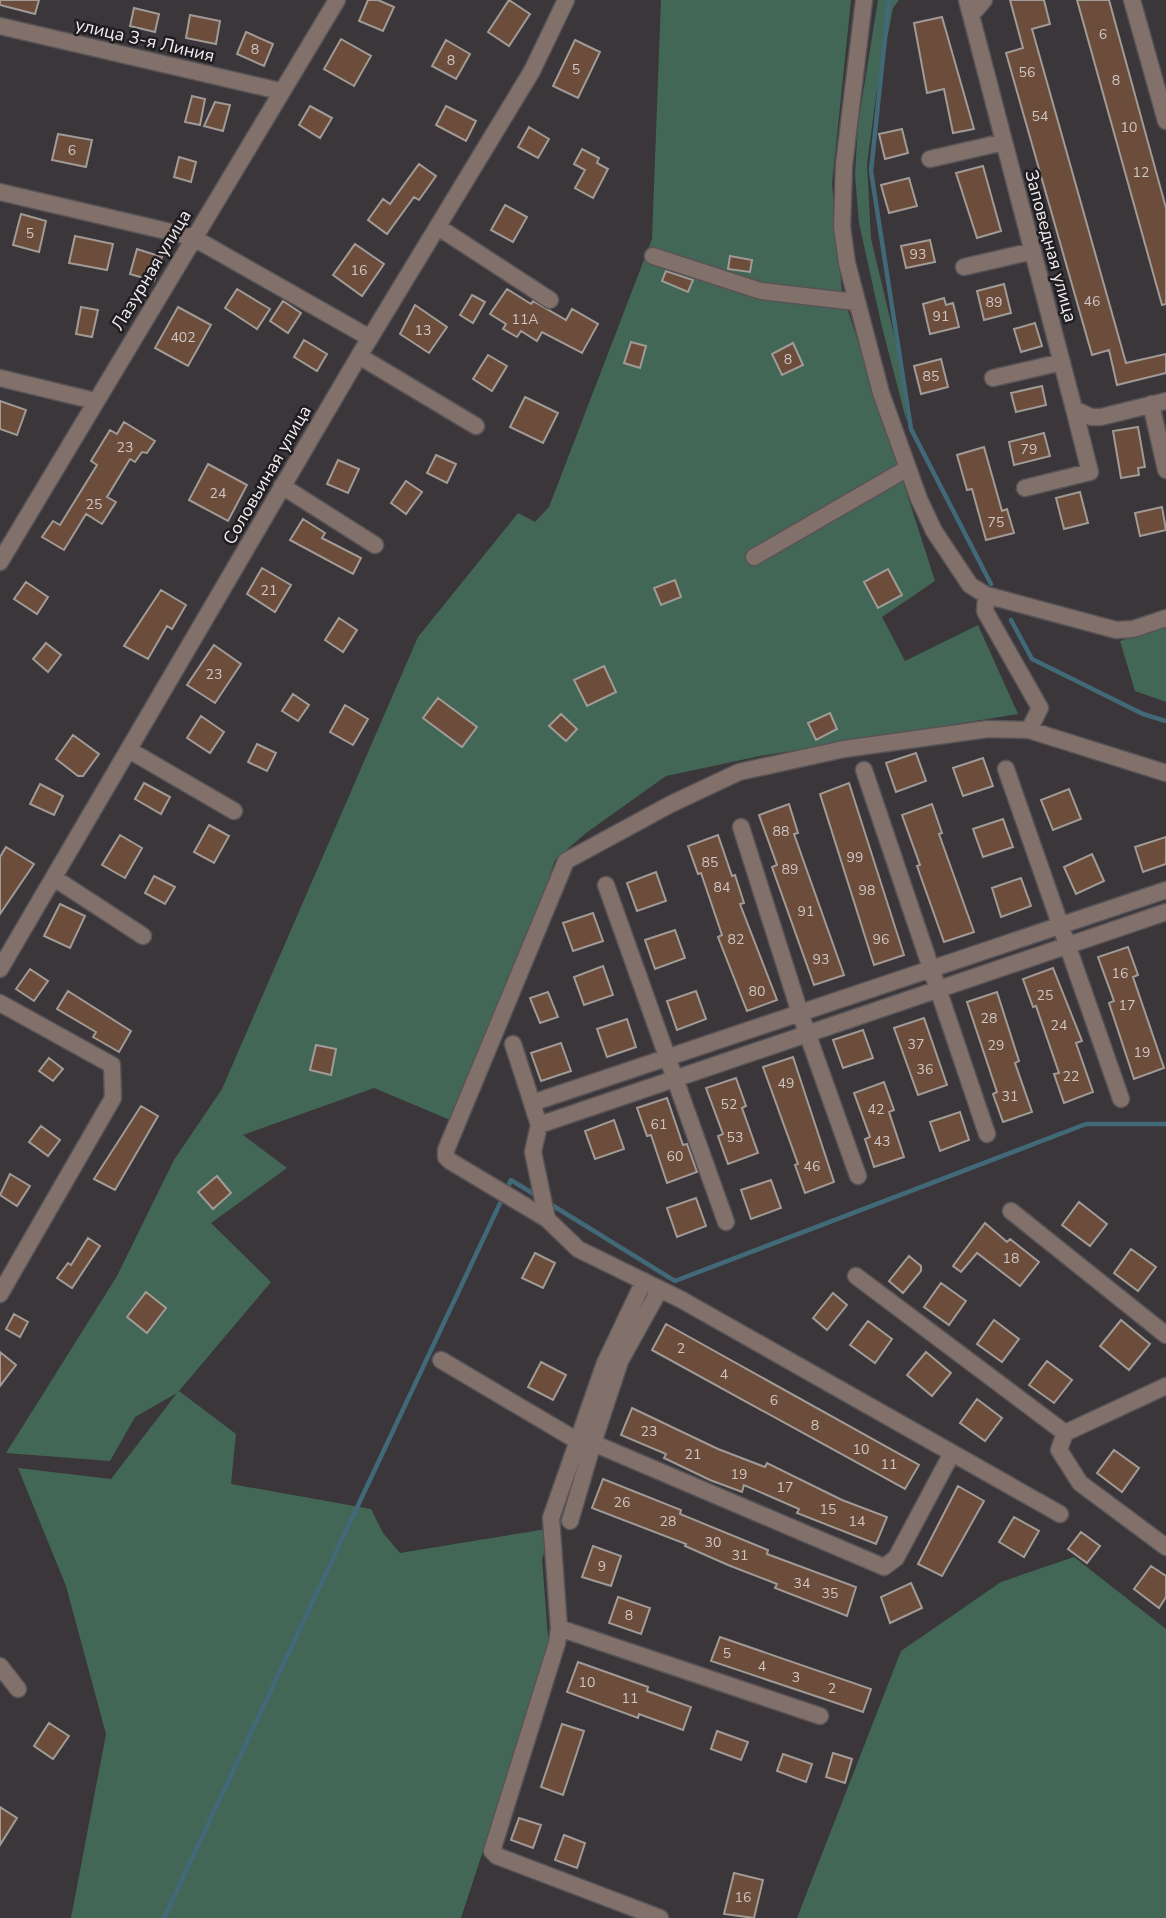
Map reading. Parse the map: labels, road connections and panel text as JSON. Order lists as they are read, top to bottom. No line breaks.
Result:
{"streets":{"street":["улица 3-я Линия","Заповедная улица","Лазурная улица","Соловьиная улица"]},"crossings":[["улица 3-я Линия","Лазурная улица"]],"house_numbers":["6","8","8","5","56","8","54","10","6","12","5","93","16","46","89","91","11А","13","402","8","85","23","79","24","25","75","21","23","88","99","85","89","84","98","91","82","96","93","16","80","25","17","28","24","37","29","19","36","22","49","31","52","42","61","53","43","60","46","18","2","4","6","8","23","10","21","11","19","17","26","15","28","14","30","31","9","34","35","8","5","4","3","10","2","11","16"]}
